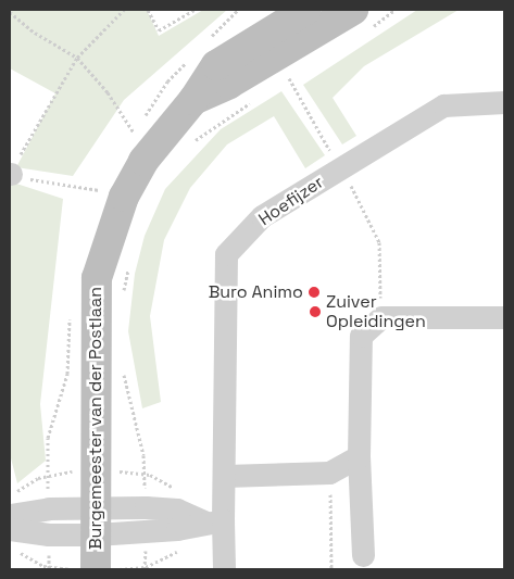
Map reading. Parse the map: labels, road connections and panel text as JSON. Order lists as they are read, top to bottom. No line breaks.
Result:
{"streets":{"street":["Hoefijzer","Burgemeester van der Postlaan"]},"places":["Buro Animo","Zuiver Opleidingen"]}
